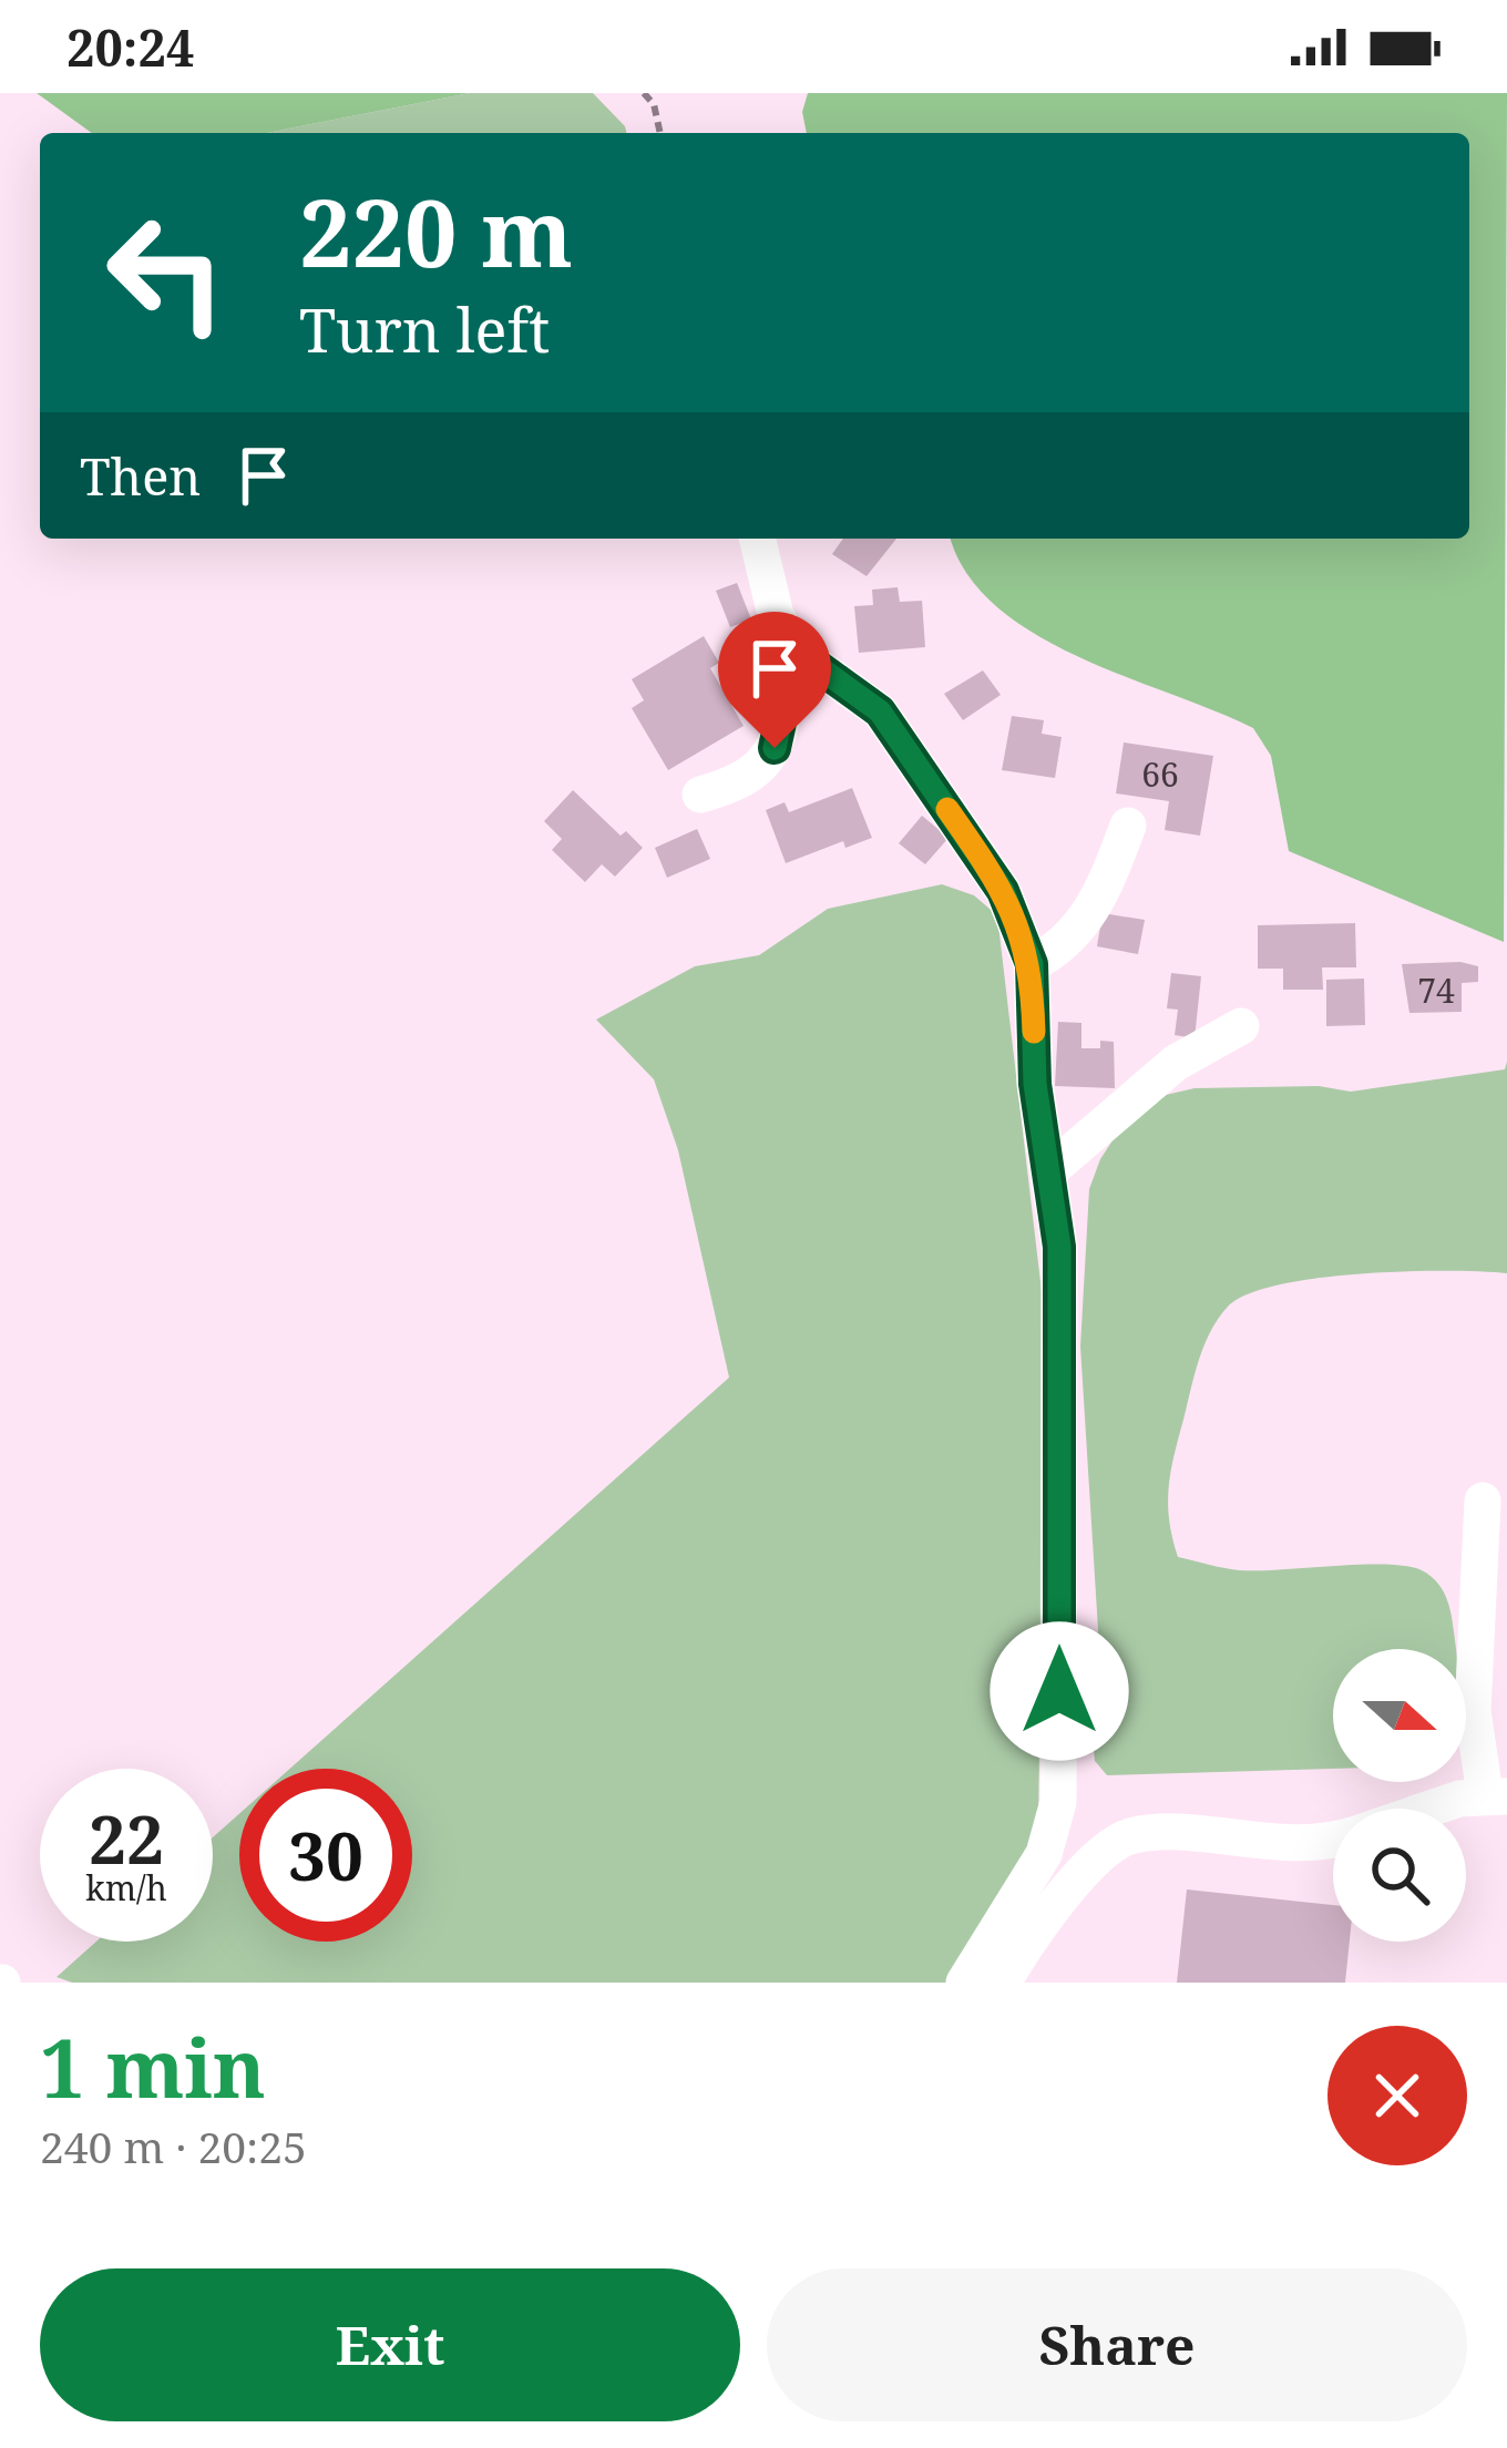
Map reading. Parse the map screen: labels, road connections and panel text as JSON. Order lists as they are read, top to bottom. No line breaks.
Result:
{"house_numbers":["66","74"],"north":"right","page":{"status":"20:24","turn":["220 m","Turn left"],"then":"Then","speed":"22 km/h","limit":"30","heading":["1 min","240 m · 20:25"],"buttons":["Exit","Share"]}}
